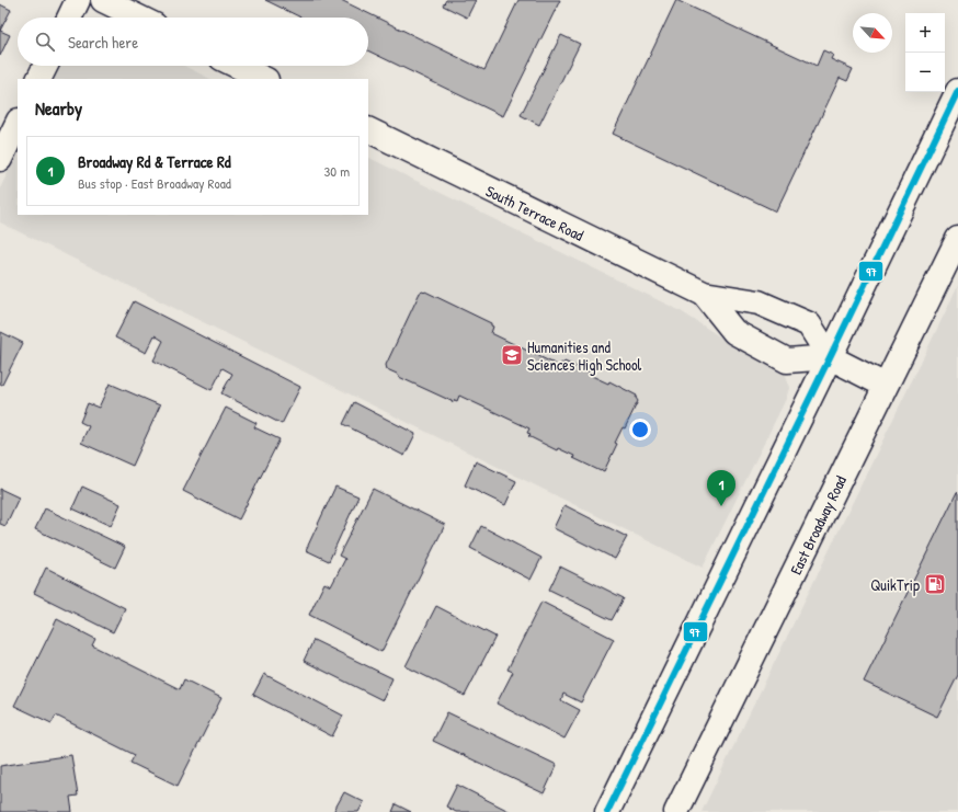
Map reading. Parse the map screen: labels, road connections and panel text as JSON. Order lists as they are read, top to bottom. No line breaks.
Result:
{"streets":{"main road":["South Terrace Road","East Broadway Road"]},"places":{"school or university":["Humanities and Sciences High School"],"fuel station":["QuikTrip"]},"lines":["transit line 97"],"north":"bottom right","page":{"map_buttons":["+","−"],"search":"Search here","heading":"Nearby","list":[{"mark":"1","name":"Broadway Rd & Terrace Rd","note":"Bus stop · East Broadway Road","value":"30 m"}],"pins":"1"}}
